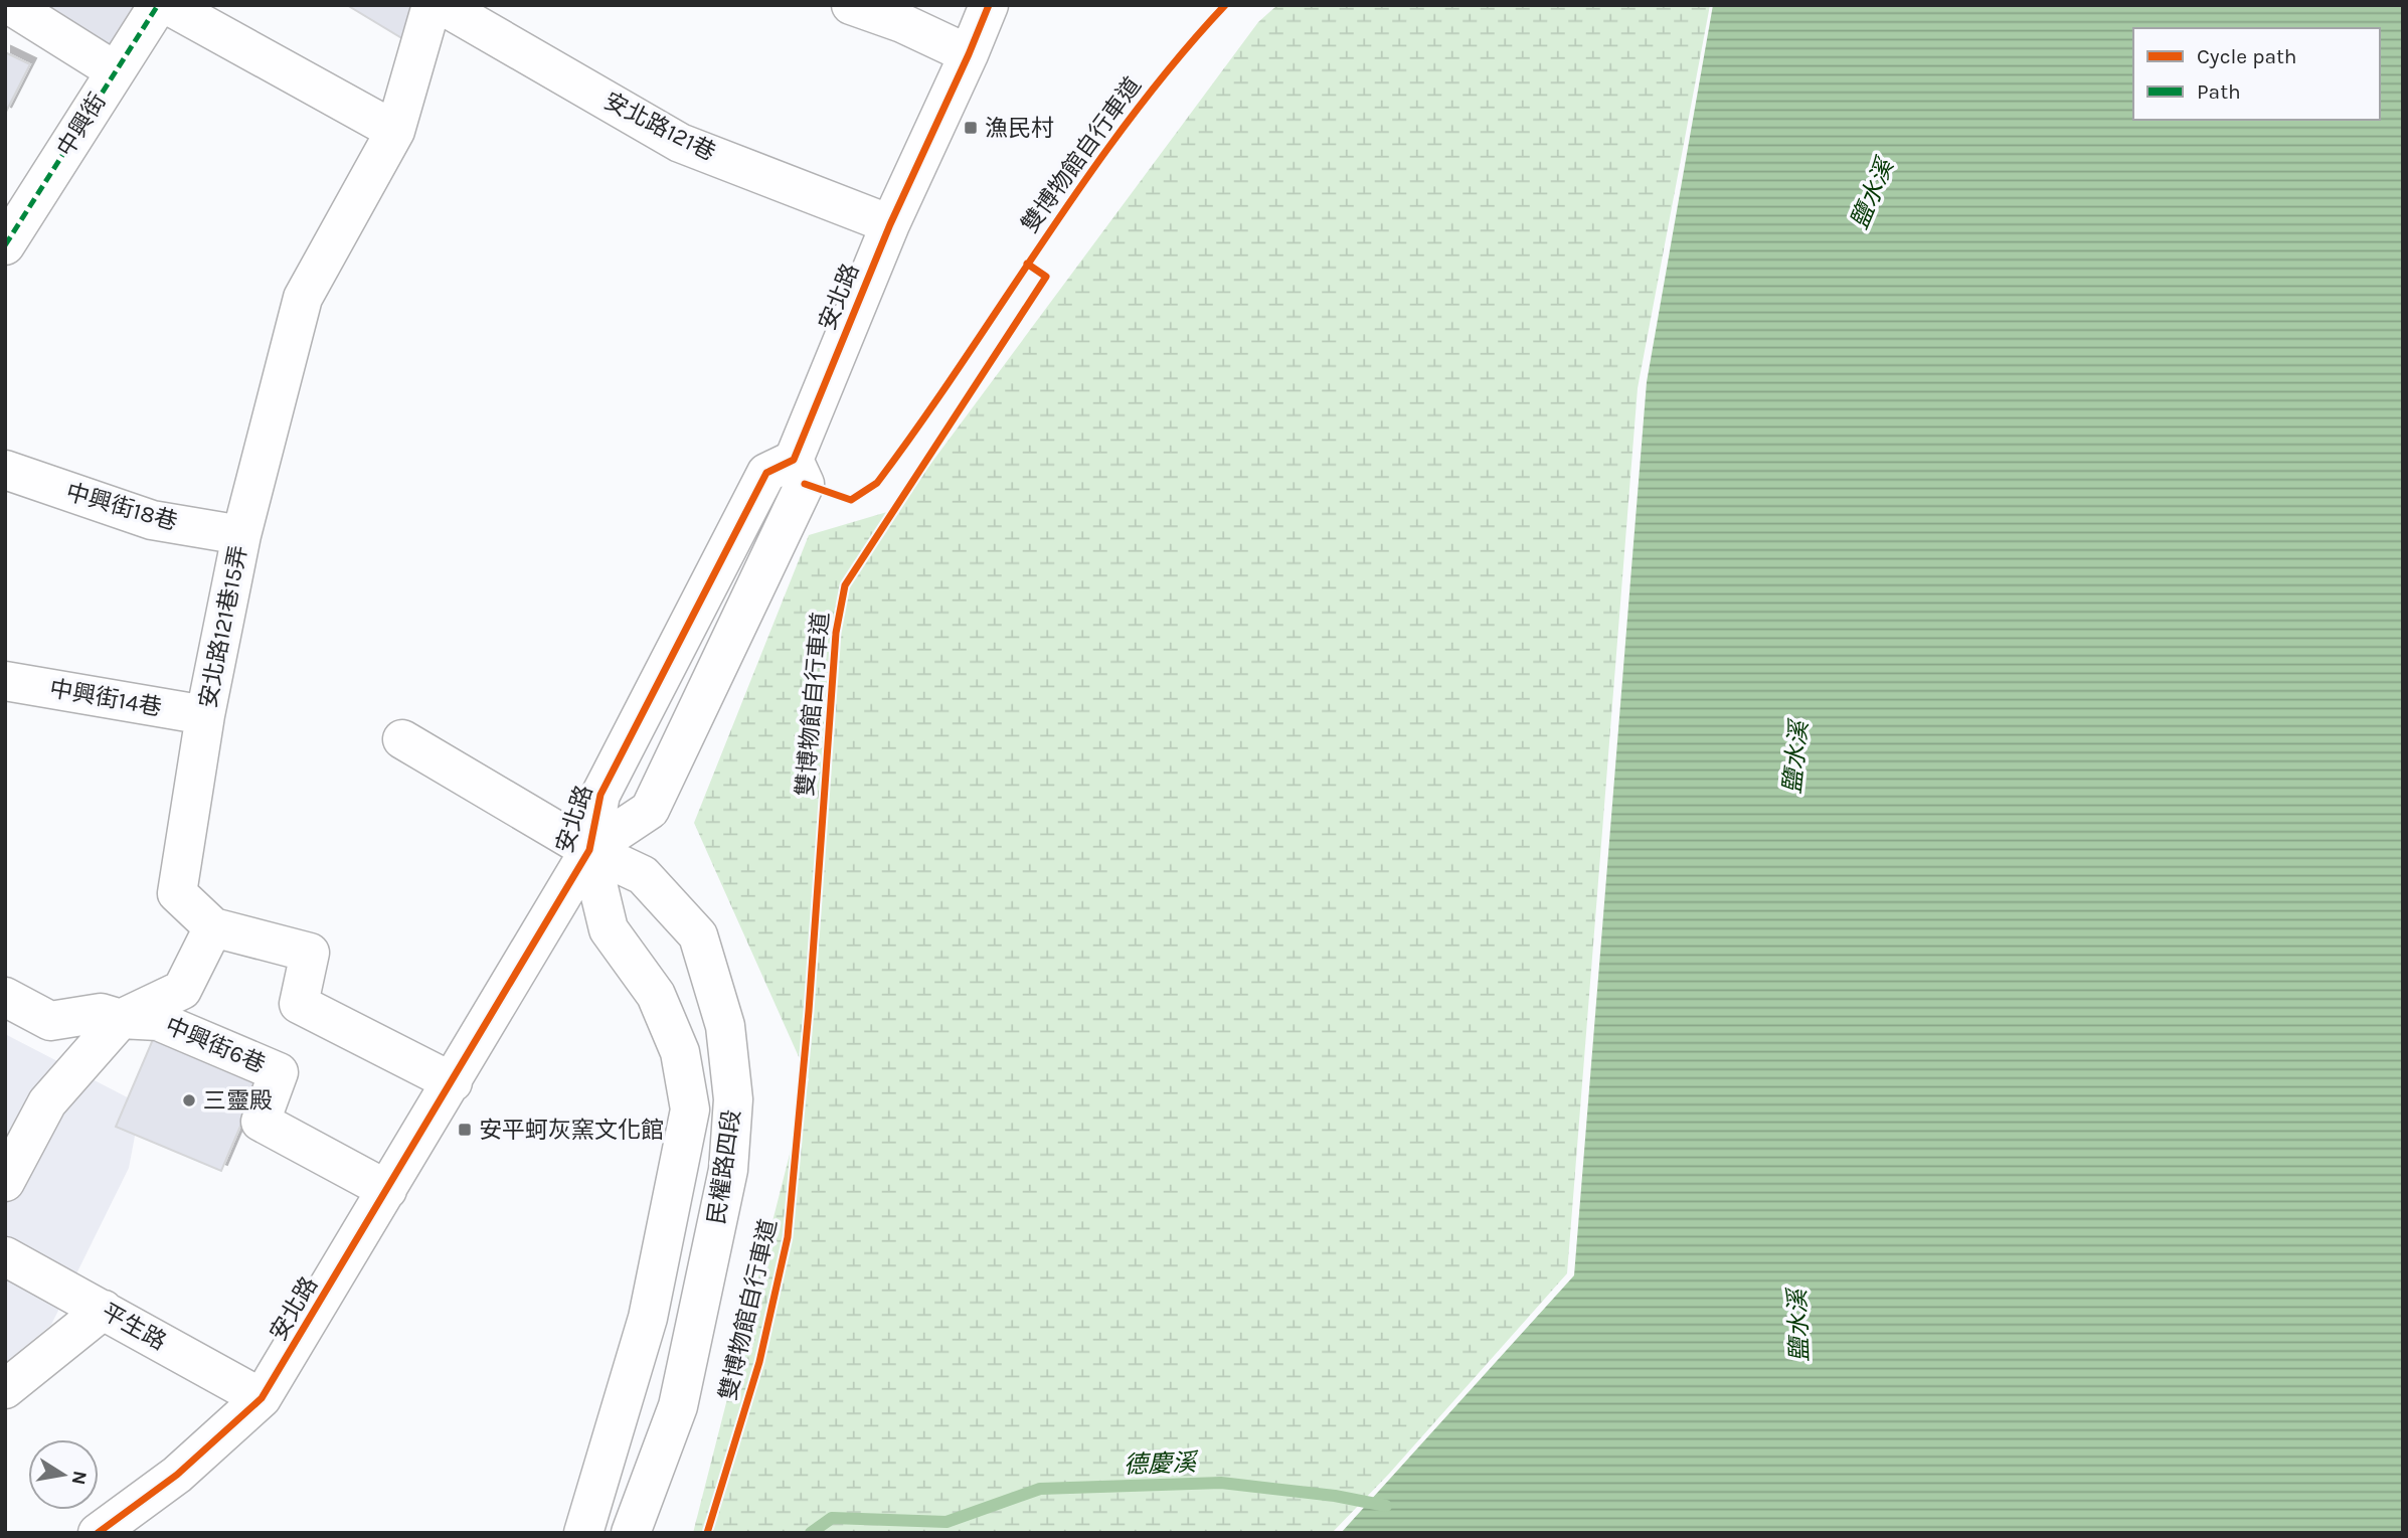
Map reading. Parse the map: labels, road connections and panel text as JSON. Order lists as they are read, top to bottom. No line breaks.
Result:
{"streets":{"street":["中興街","安北路121巷","安北路","中興街18巷","安北路121巷15弄","中興街14巷","中興街6巷","民權路四段","平生路"],"cycle path":["雙博物館自行車道"]},"crossings":[["安北路121巷","安北路"],["安北路","中興街6巷"],["安北路","民權路四段"],["安北路","平生路"],["中興街18巷","安北路121巷15弄"],["安北路121巷15弄","中興街14巷"]],"water":["鹽水溪","德慶溪"],"places":{"transit":["漁民村","安平蚵灰窯文化館"],"other":["三靈殿"]},"legend":["Cycle path","Path"],"north":"right"}
